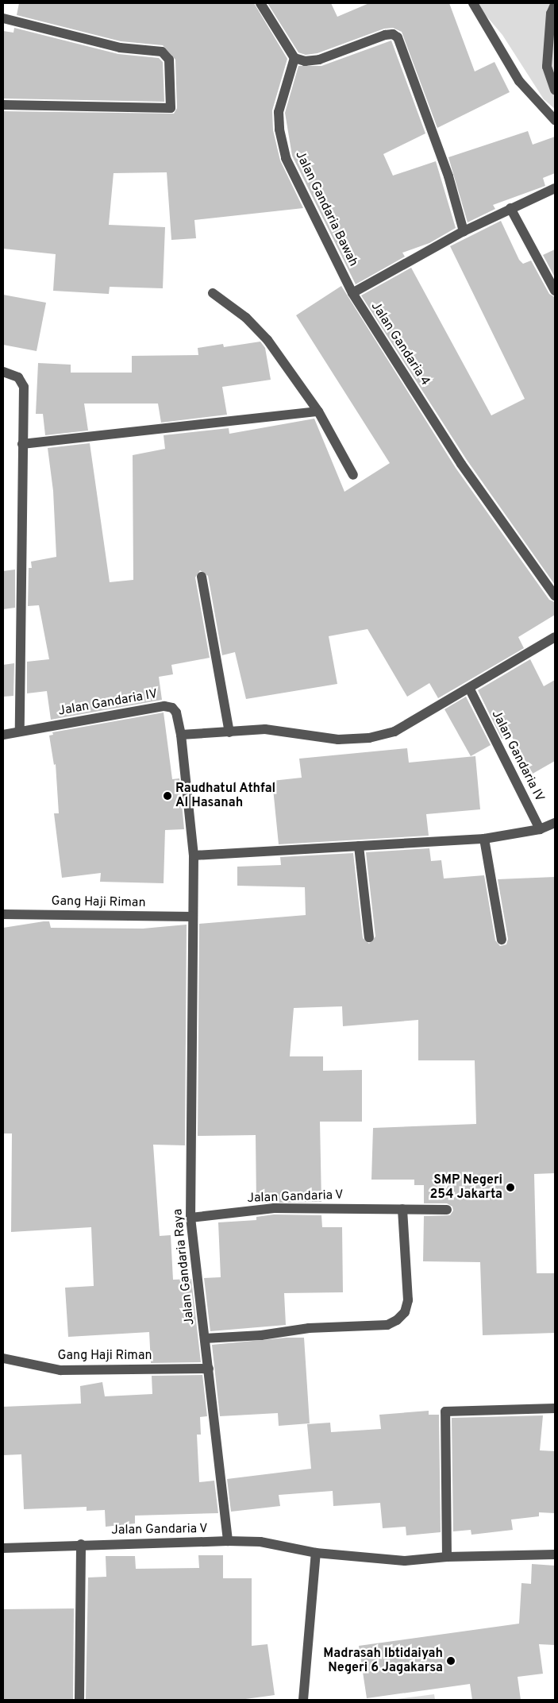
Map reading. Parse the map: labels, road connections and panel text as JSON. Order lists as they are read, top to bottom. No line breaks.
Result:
{"streets":{"street":["Jalan Gandaria Bawah","Jalan Gandaria 4","Jalan Gandaria IV","Gang Haji Riman","Jalan Gandaria V","Jalan Gandaria Raya"]},"crossings":[["Jalan Gandaria Bawah","Jalan Gandaria 4"],["Jalan Gandaria IV","Gang Haji Riman"],["Jalan Gandaria IV","Jalan Gandaria Raya"],["Gang Haji Riman","Jalan Gandaria Raya"],["Jalan Gandaria V","Jalan Gandaria Raya"]],"places":["Raudhatul Athfal Al Hasanah","SMP Negeri 254 Jakarta","Madrasah Ibtidaiyah Negeri 6 Jagakarsa"]}
